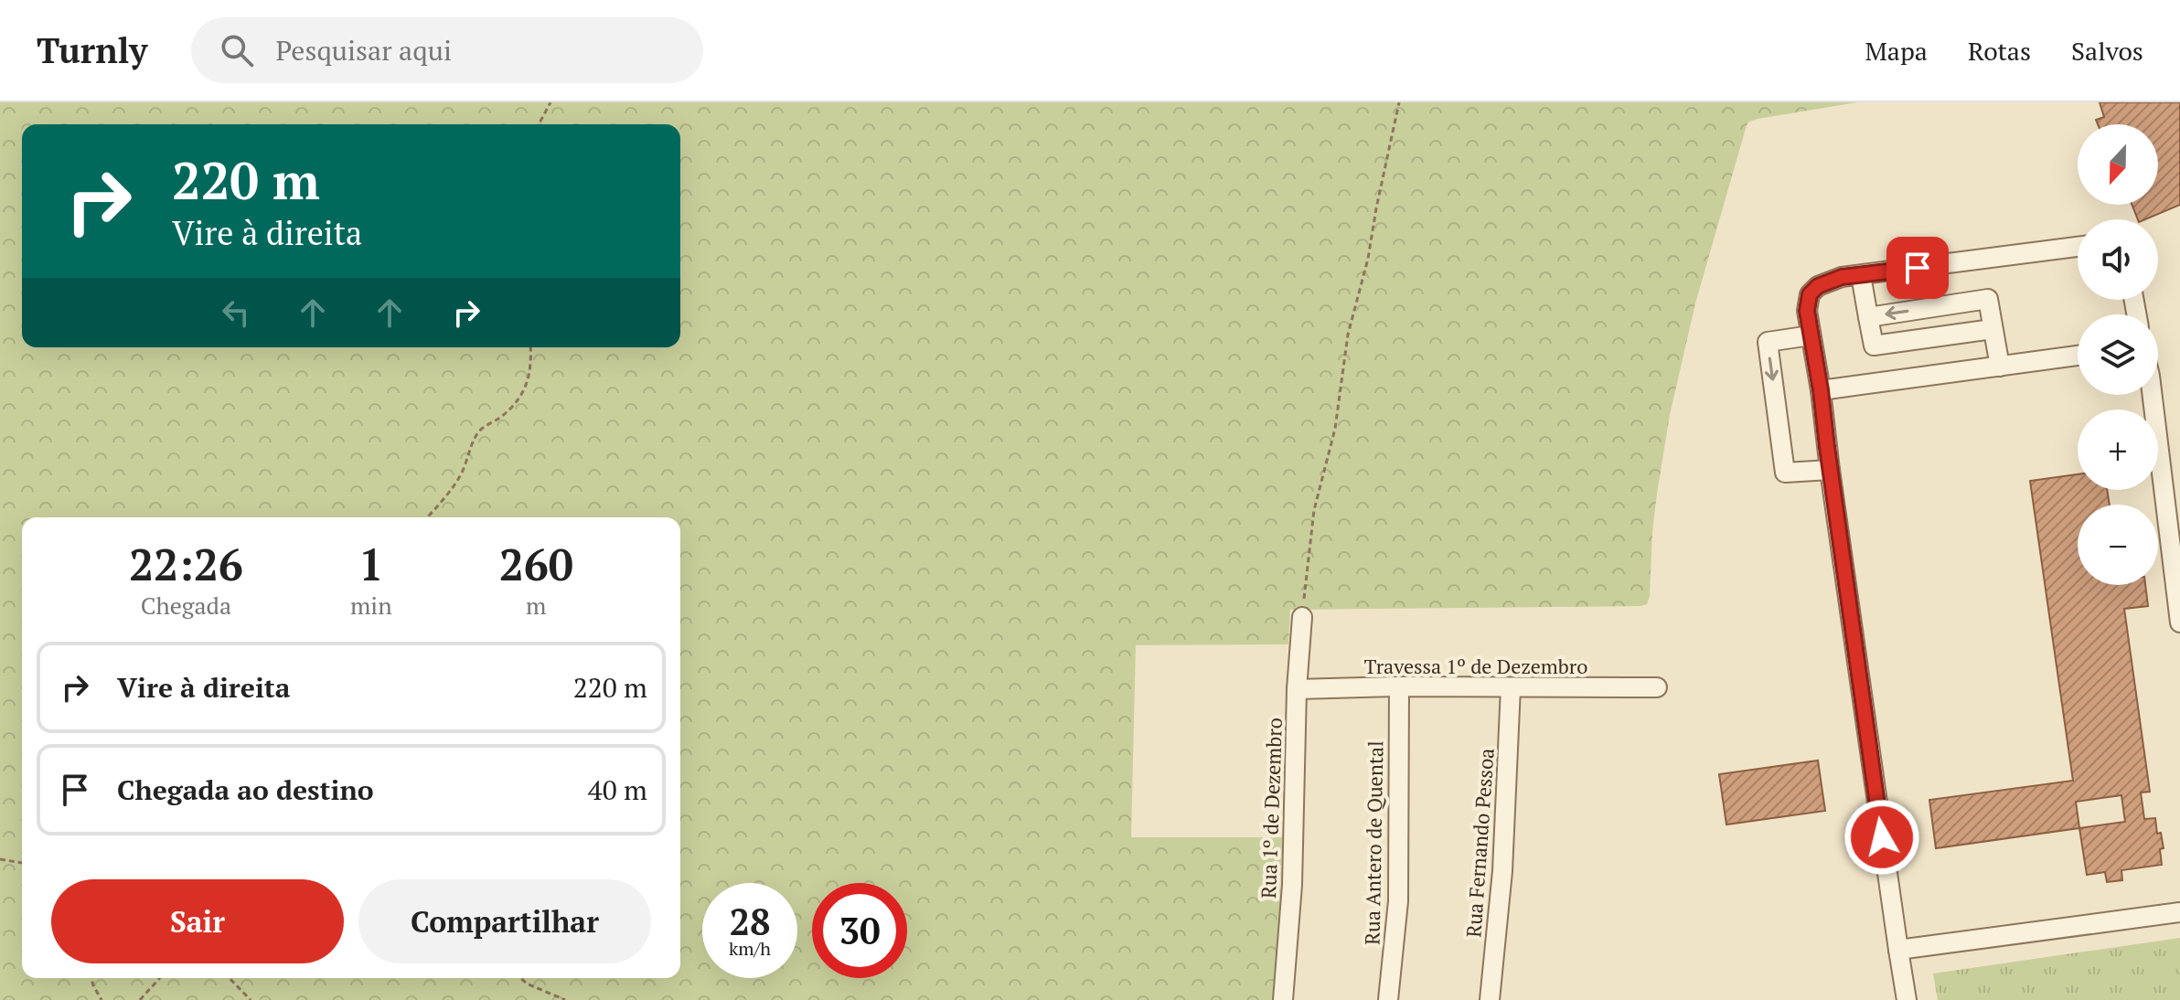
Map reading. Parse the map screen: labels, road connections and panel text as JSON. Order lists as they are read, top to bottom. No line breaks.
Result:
{"streets":{"street":["Travessa 1º de Dezembro","Rua 1º de Dezembro","Rua Antero de Quental","Rua Fernando Pessoa"]},"crossings":[["Travessa 1º de Dezembro","Rua 1º de Dezembro"],["Travessa 1º de Dezembro","Rua Antero de Quental"],["Travessa 1º de Dezembro","Rua Fernando Pessoa"]],"north":"bottom","page":{"header":"Turnly","search":"Pesquisar aqui","nav":["Mapa","Rotas","Salvos"],"map_buttons":["+","−"],"turn":["220 m","Vire à direita"],"eta":["22:26","Chegada","1","min","260","m"],"list":[{"name":"Vire à direita","value":"220 m"},{"name":"Chegada ao destino","value":"40 m"}],"buttons":["Sair","Compartilhar"],"speed":"28 km/h","limit":"30"}}
